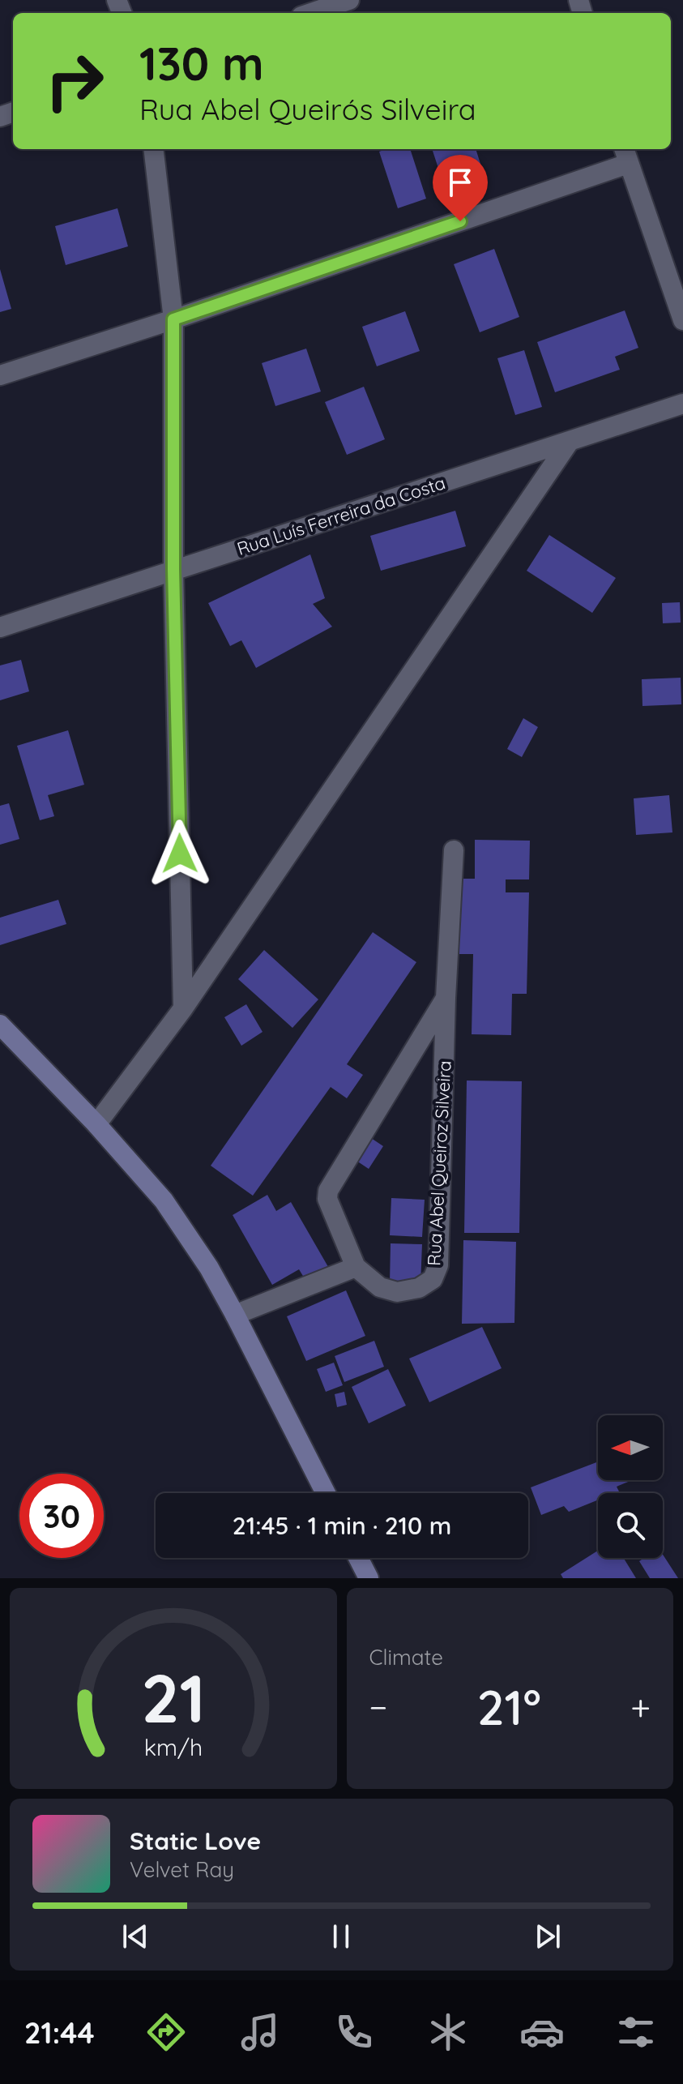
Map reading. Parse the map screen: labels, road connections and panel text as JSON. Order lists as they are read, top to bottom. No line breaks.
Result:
{"streets":{"street":["Rua Luís Ferreira da Costa","Rua Abel Queiroz Silveira"]},"north":"left","page":{"turn":["130 m","Rua Abel Queirós Silveira"],"limit":"30","trip":"21:45 · 1 min · 210 m","tile":"Climate","heat":["−","21°","+"],"song":["Static Love","Velvet Ray"],"tabs":"21:44","gauge":["21","km/h"]}}
